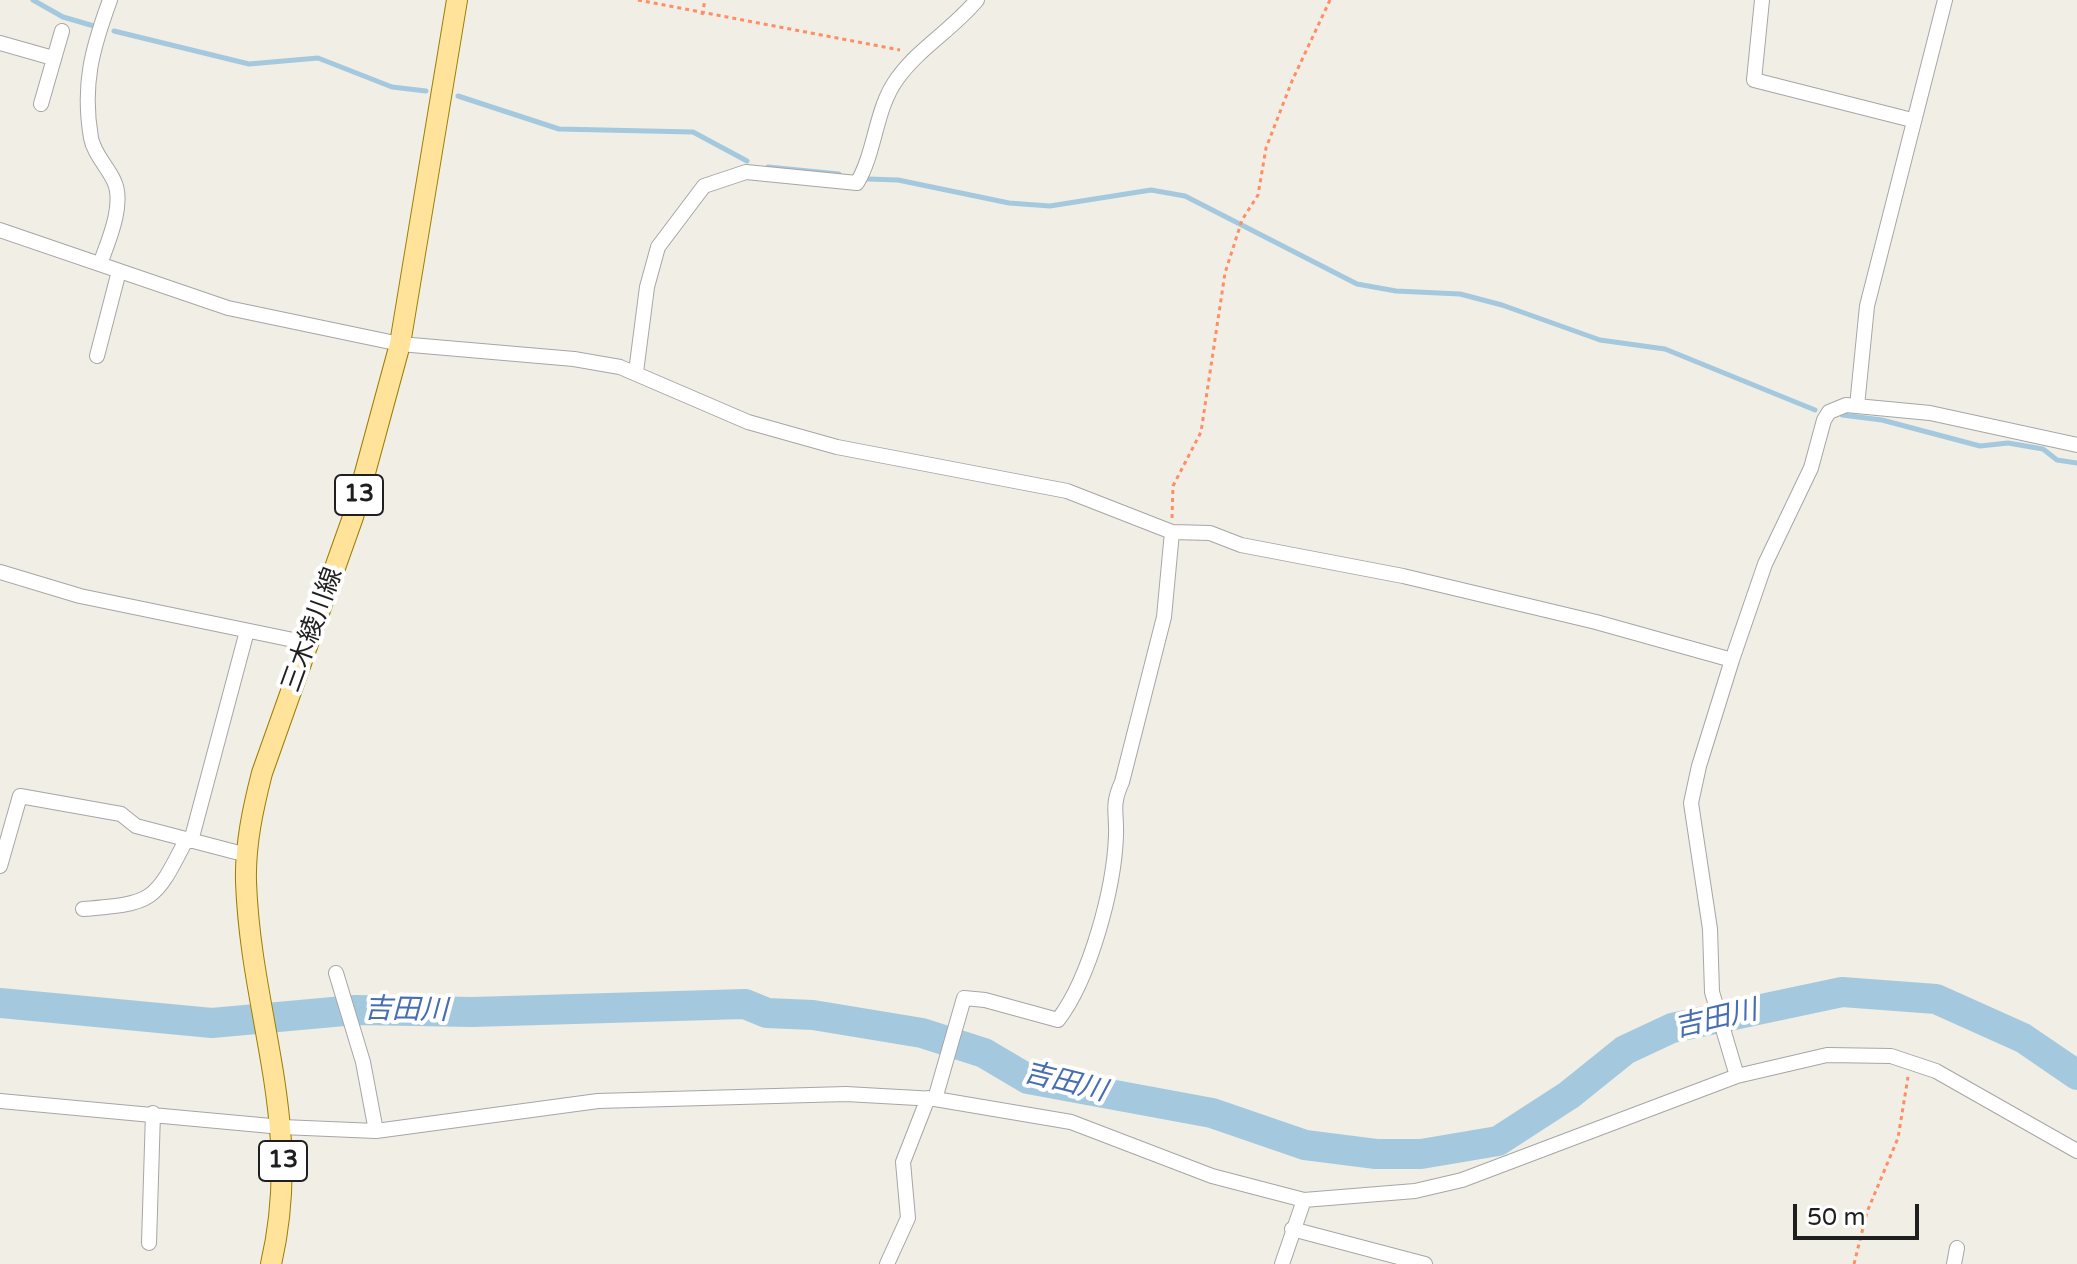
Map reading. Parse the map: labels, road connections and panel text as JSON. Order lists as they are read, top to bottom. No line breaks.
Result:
{"streets":{"main road":["13","三木綾川線"]},"water":["吉田川"],"scale_bar":"50 m"}
